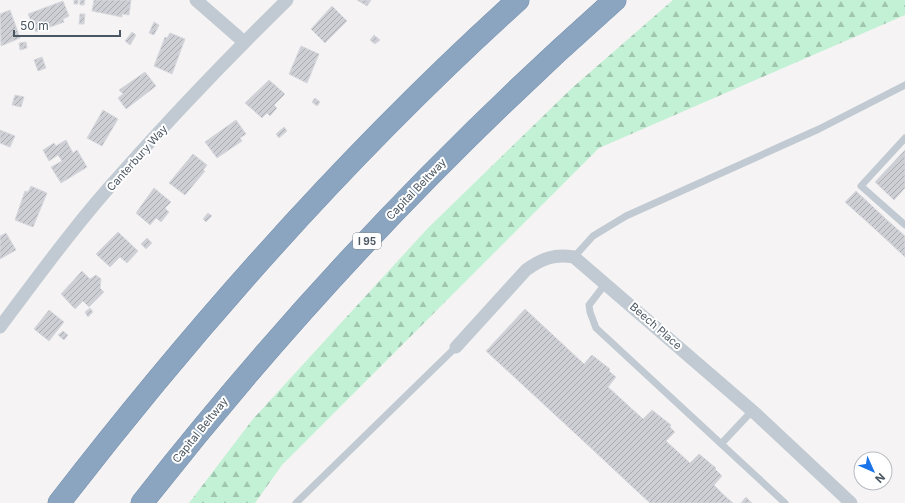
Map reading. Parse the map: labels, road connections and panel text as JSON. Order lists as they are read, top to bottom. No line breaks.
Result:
{"streets":{"highway":["Capital Beltway","I 95"],"street":["Canterbury Way","Beech Place"]},"scale_bar":"50 m","north":"bottom right"}
